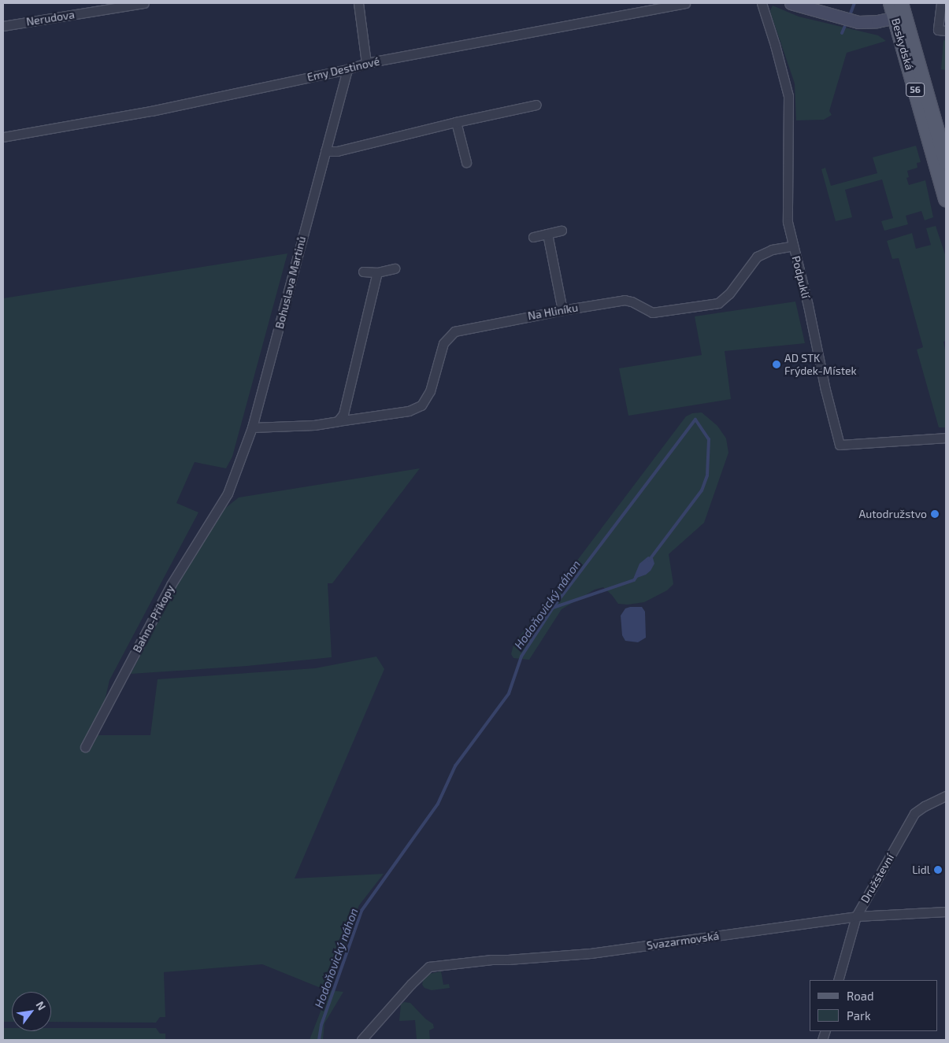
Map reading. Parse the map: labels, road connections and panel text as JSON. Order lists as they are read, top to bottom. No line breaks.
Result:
{"streets":{"main road":["Beskydská","56"],"street":["Nerudova","Emy Destinové","Podpuklí","Bohuslava Martinů","Na Hliníku","Bahno-Příkopy","Družstevní","Svazarmovská"]},"crossings":[["Emy Destinové","Bohuslava Martinů"],["Podpuklí","Na Hliníku"],["Bohuslava Martinů","Na Hliníku"],["Bohuslava Martinů","Bahno-Příkopy"],["Družstevní","Svazarmovská"]],"water":["Hodoňovický náhon"],"places":["AD STK Frýdek-Místek","Autodružstvo","Lidl"],"legend":["Road","Park"],"north":"top right"}
